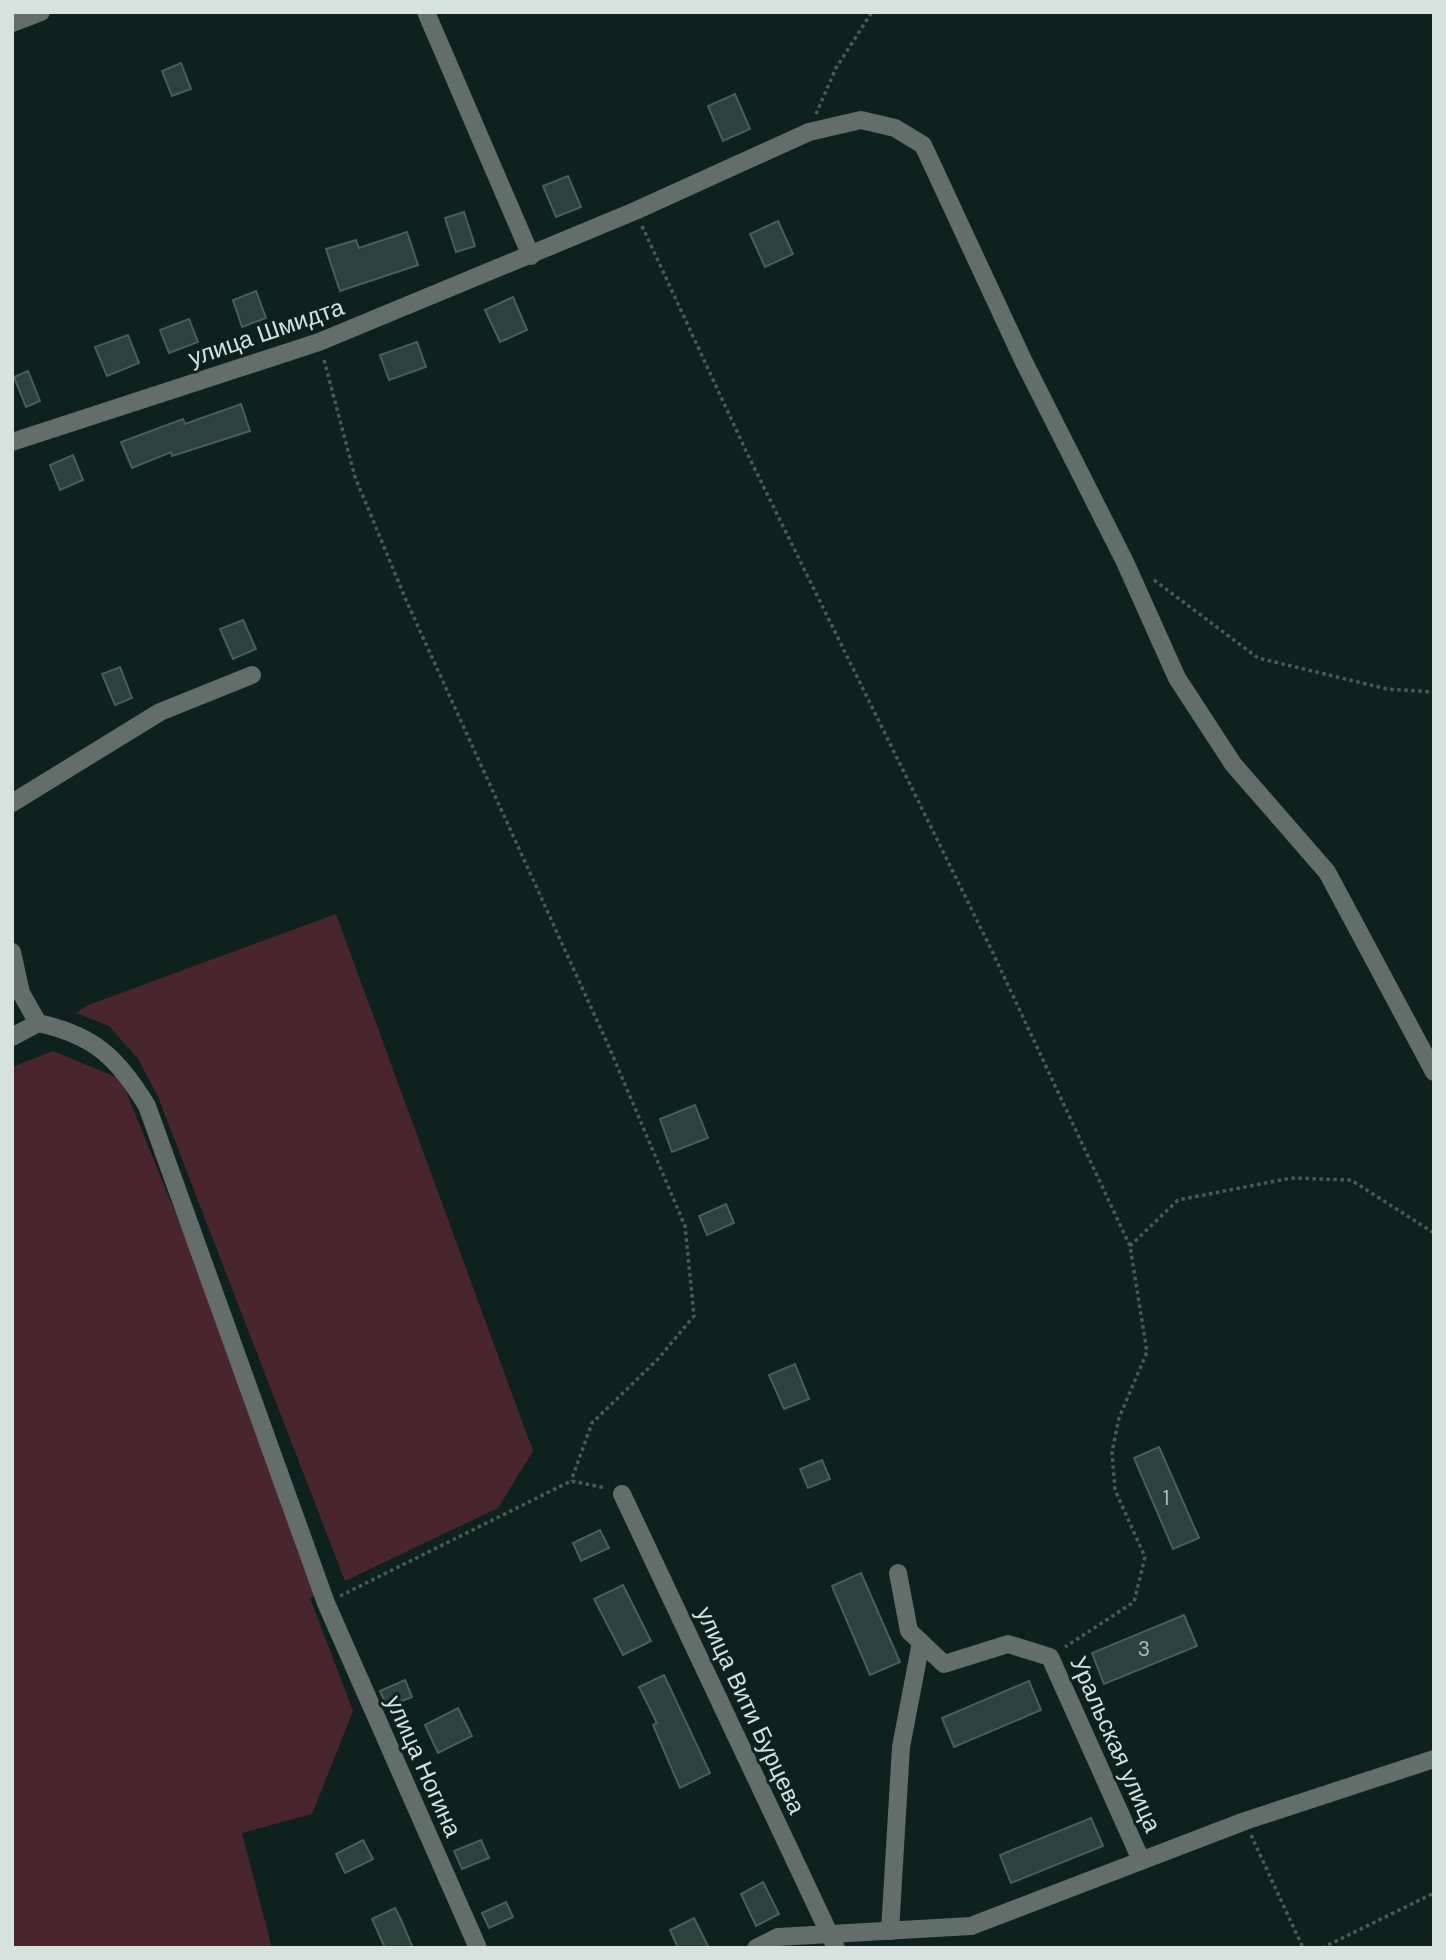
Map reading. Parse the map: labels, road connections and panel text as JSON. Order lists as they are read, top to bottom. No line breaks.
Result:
{"streets":{"street":["улица Шмидта","улица Вити Бурцева","Уральская улица","улица Ногина"]},"crossings":[["улица Шмидта","Уральская улица"]],"house_numbers":["1","3"]}
